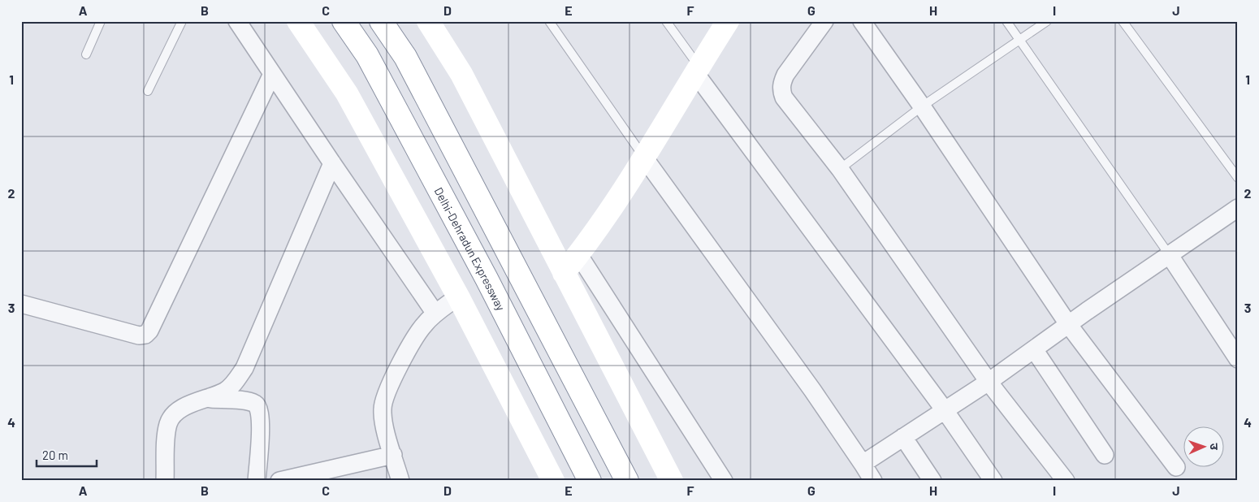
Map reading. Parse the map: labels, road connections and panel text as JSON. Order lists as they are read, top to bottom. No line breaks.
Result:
{"streets":{"main road":["Delhi-Dehradun Expressway"]},"scale_bar":"20 m","north":"right","grid":{"columns":["A","B","C","D","E","F","G","H","I","J"],"rows":["1","2","3","4"]}}
